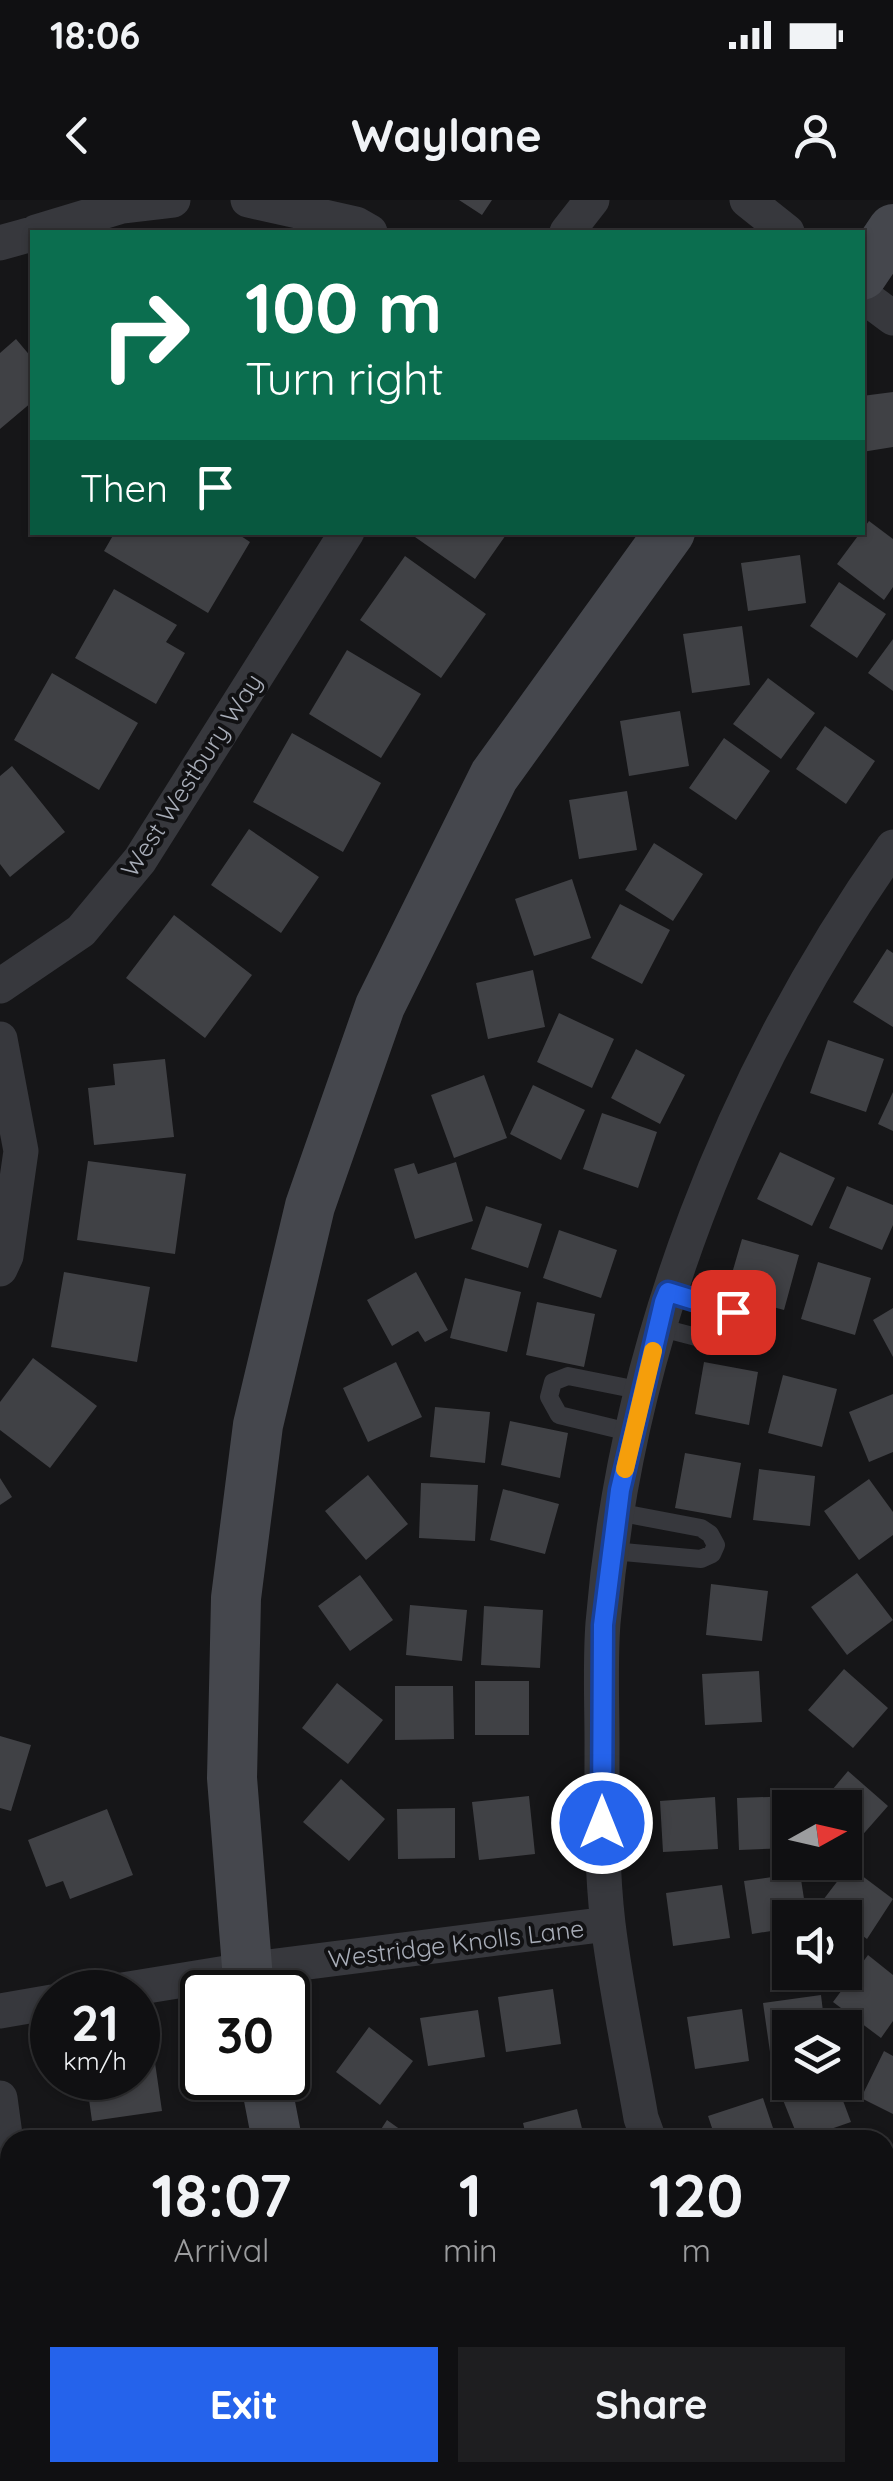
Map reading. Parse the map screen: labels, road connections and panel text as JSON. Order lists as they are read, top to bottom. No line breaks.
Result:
{"streets":{"street":["West Westbury Way","Westridge Knolls Lane"]},"north":"right","page":{"status":"18:06","header":"Waylane","turn":["100 m","Turn right"],"then":"Then","speed":"21 km/h","limit":"30","eta":["18:07","Arrival","1","min","120","m"],"buttons":["Exit","Share"]}}
